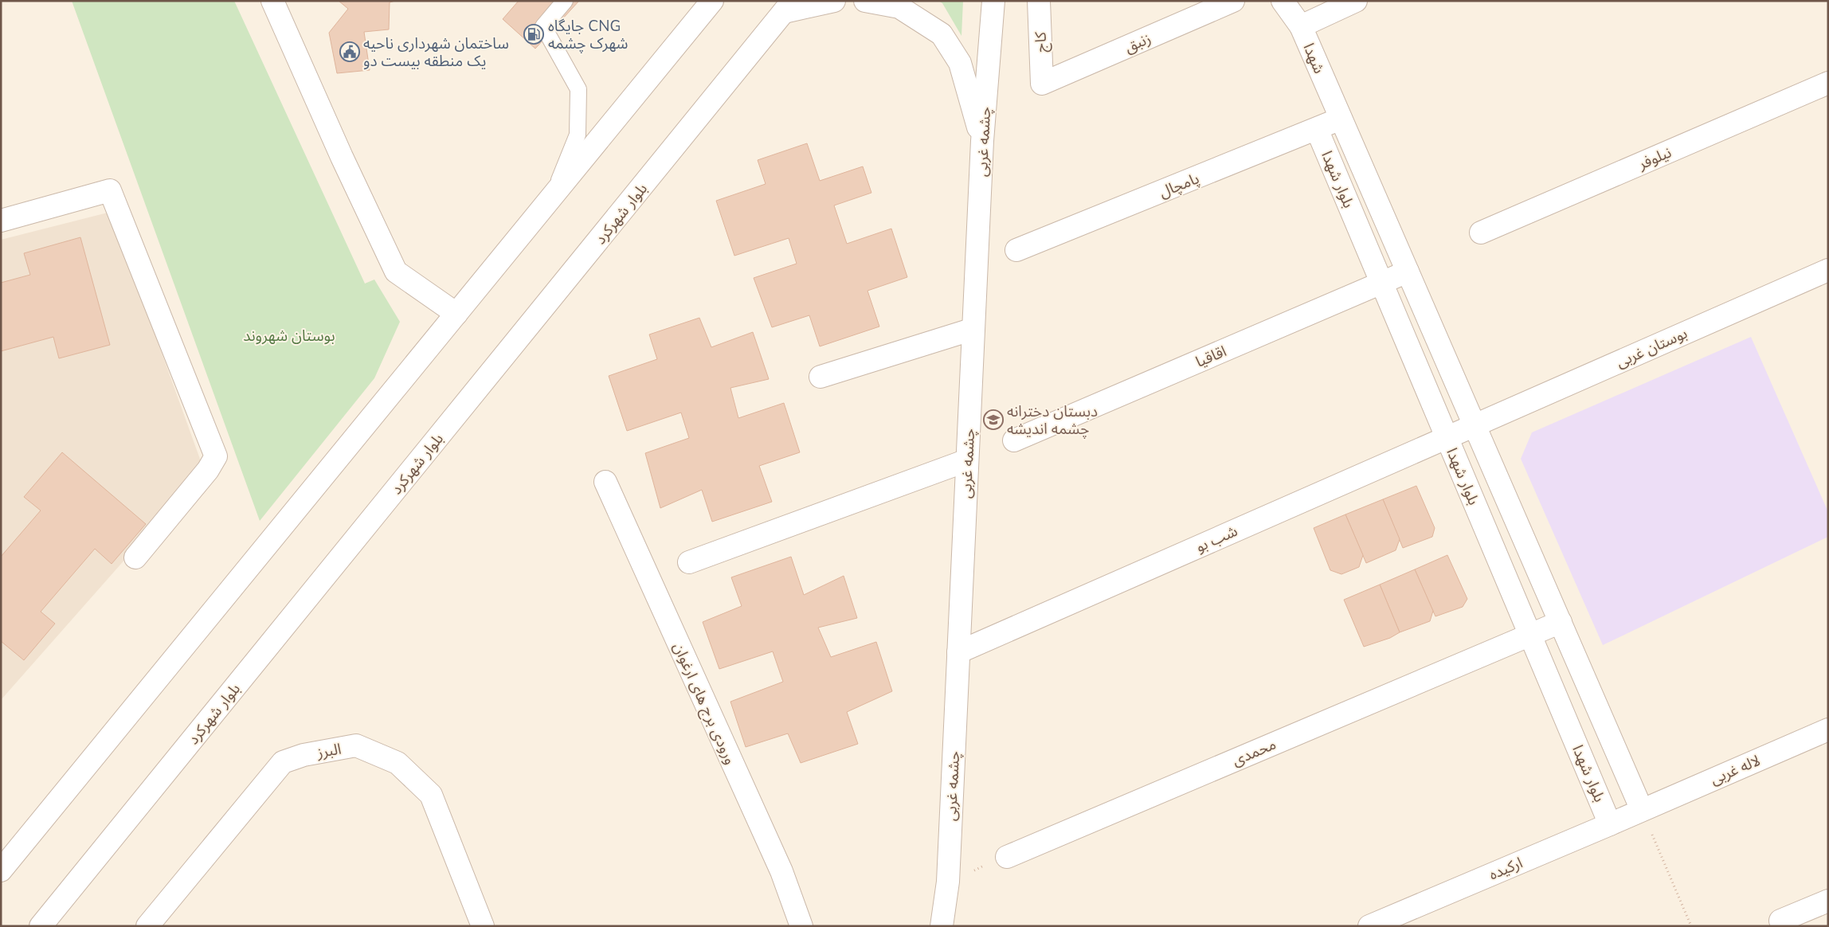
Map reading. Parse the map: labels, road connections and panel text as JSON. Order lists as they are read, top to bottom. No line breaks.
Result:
{"streets":{"street":["کاج","زنبق","شهدا","چشمه غربی","نیلوفر","بلوار شهدا","پامچال","بلوار شهرکرد","بوستان غربی","اقاقیا","شب بو","ورودی برج های ارغوان","البرز","محمدی","لاله غربی","ارکیده"]},"crossings":[["کاج","زنبق"],["شهدا","بلوار شهدا"],["شهدا","پامچال"],["چشمه غربی","شب بو"],["بلوار شهدا","پامچال"],["بلوار شهدا","بوستان غربی"],["بلوار شهدا","اقاقیا"],["بلوار شهدا","شب بو"],["بلوار شهدا","محمدی"],["بلوار شهدا","لاله غربی"],["بلوار شهدا","ارکیده"],["بوستان غربی","شب بو"],["لاله غربی","ارکیده"]],"parks":["بوستان شهروند"],"places":{"fuel station":["جایگاه CNG شهرک چشمه"],"public building":["ساختمان شهرداری ناحیه یک منطقه بیست دو"],"school or university":["دبستان دخترانه چشمه اندیشه"]}}
